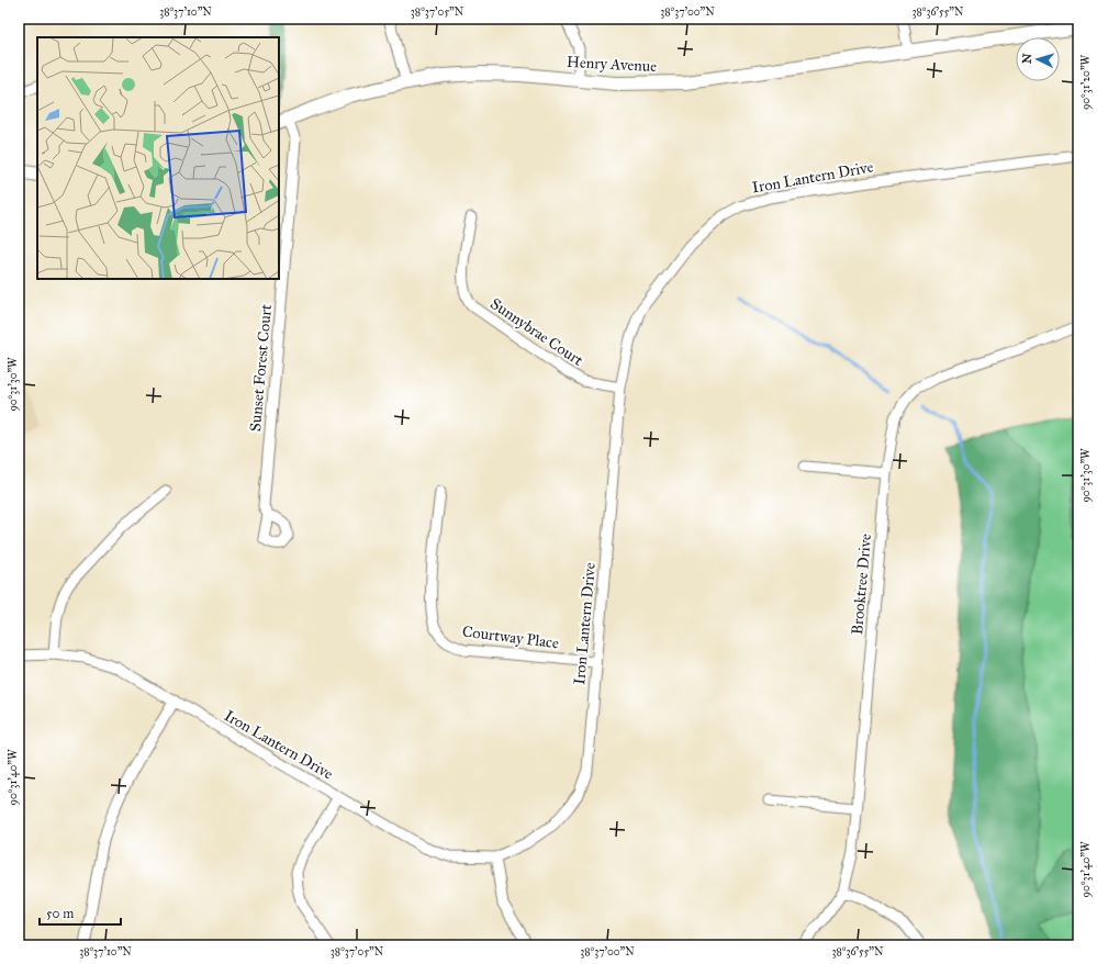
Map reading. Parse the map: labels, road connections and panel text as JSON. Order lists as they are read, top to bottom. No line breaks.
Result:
{"streets":{"street":["Henry Avenue","Iron Lantern Drive","Sunnybrae Court","Sunset Forest Court","Brooktree Drive","Courtway Place"]},"crossings":[["Henry Avenue","Sunset Forest Court"],["Iron Lantern Drive","Sunnybrae Court"],["Iron Lantern Drive","Courtway Place"]],"scale_bar":"50 m","north":"left","coordinates":["38°37'10\"N","38°37'05\"N","38°37'00\"N","38°36'55\"N","90°31'20\"W","90°31'30\"W","90°31'40\"W"]}
